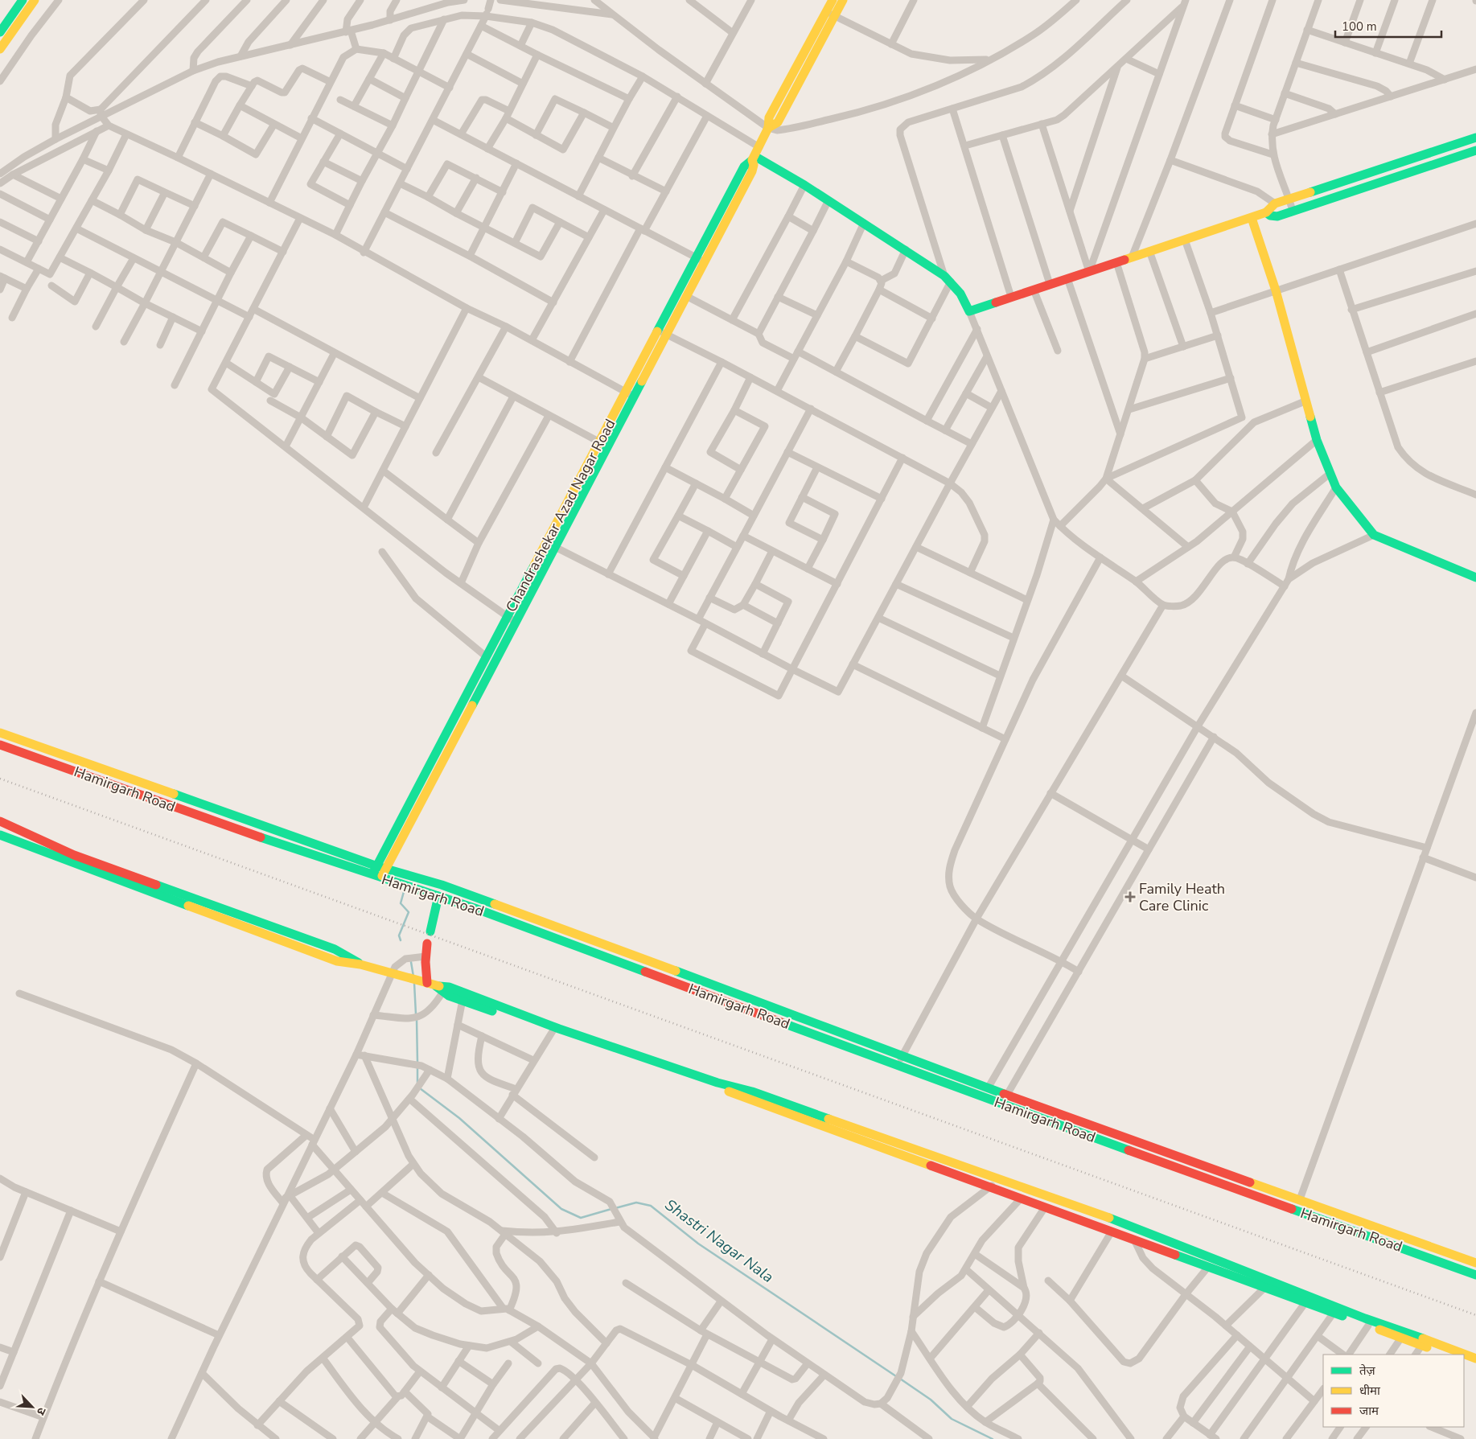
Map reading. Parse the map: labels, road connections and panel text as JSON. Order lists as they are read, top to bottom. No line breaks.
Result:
{"streets":{"street":["Chandrashekar Azad Nagar Road","Hamirgarh Road"]},"crossings":[["Chandrashekar Azad Nagar Road","Hamirgarh Road"]],"water":["Shastri Nagar Nala"],"places":{"health":["Family Heath Care Clinic"]},"legend":["तेज़","धीमा","जाम"],"scale_bar":"100 m","north":"bottom right"}
